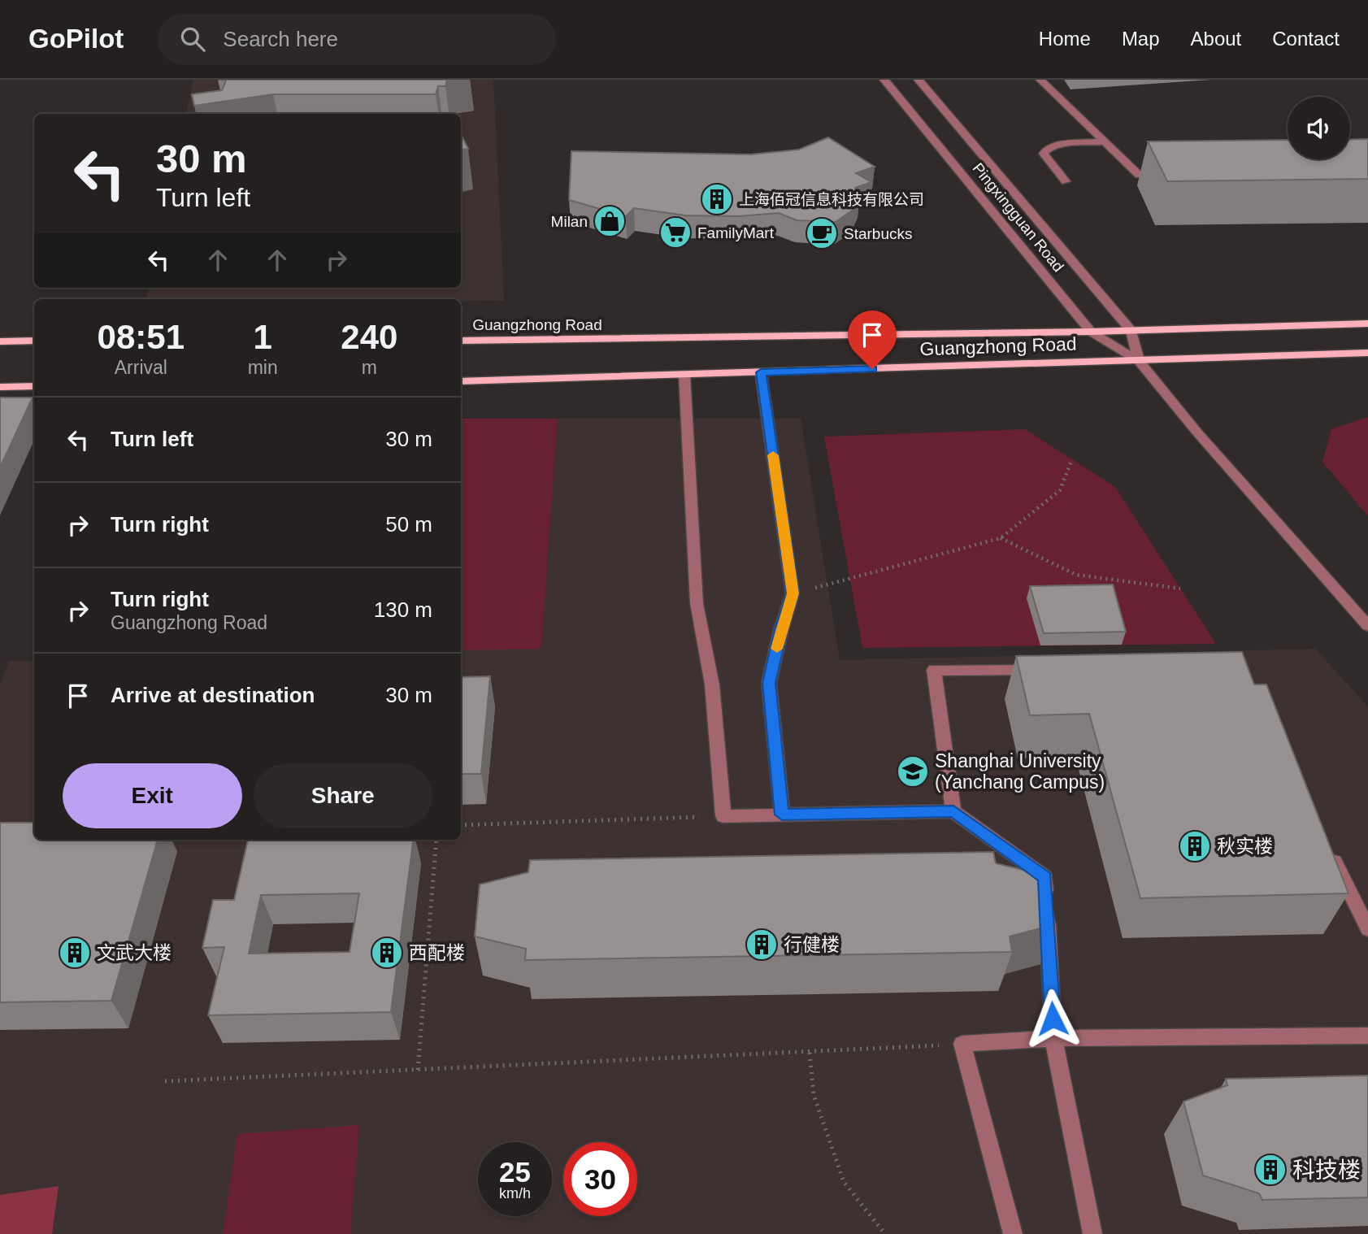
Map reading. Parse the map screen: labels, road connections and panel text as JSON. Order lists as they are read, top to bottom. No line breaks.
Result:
{"streets":{"main road":["Guangzhong Road"],"street":["Pingxingguan Road"]},"crossings":[["Pingxingguan Road","Guangzhong Road"]],"places":{"building":["上海佰冠信息科技有限公司","秋实楼","行健楼","文武大楼","西配楼","科技楼"],"shop":["Milan"],"supermarket":["FamilyMart"],"cafe":["Starbucks"],"school or university":["Shanghai University (Yanchang Campus)"]},"page":{"header":"GoPilot","search":"Search here","nav":["Home","Map","About","Contact"],"turn":["30 m","Turn left"],"eta":["08:51","Arrival","1","min","240","m"],"list":[{"name":"Turn left","value":"30 m"},{"name":"Turn right","value":"50 m"},{"name":"Turn right","note":"Guangzhong Road","value":"130 m"},{"name":"Arrive at destination","value":"30 m"}],"buttons":["Exit","Share"],"speed":"25 km/h","limit":"30"}}
